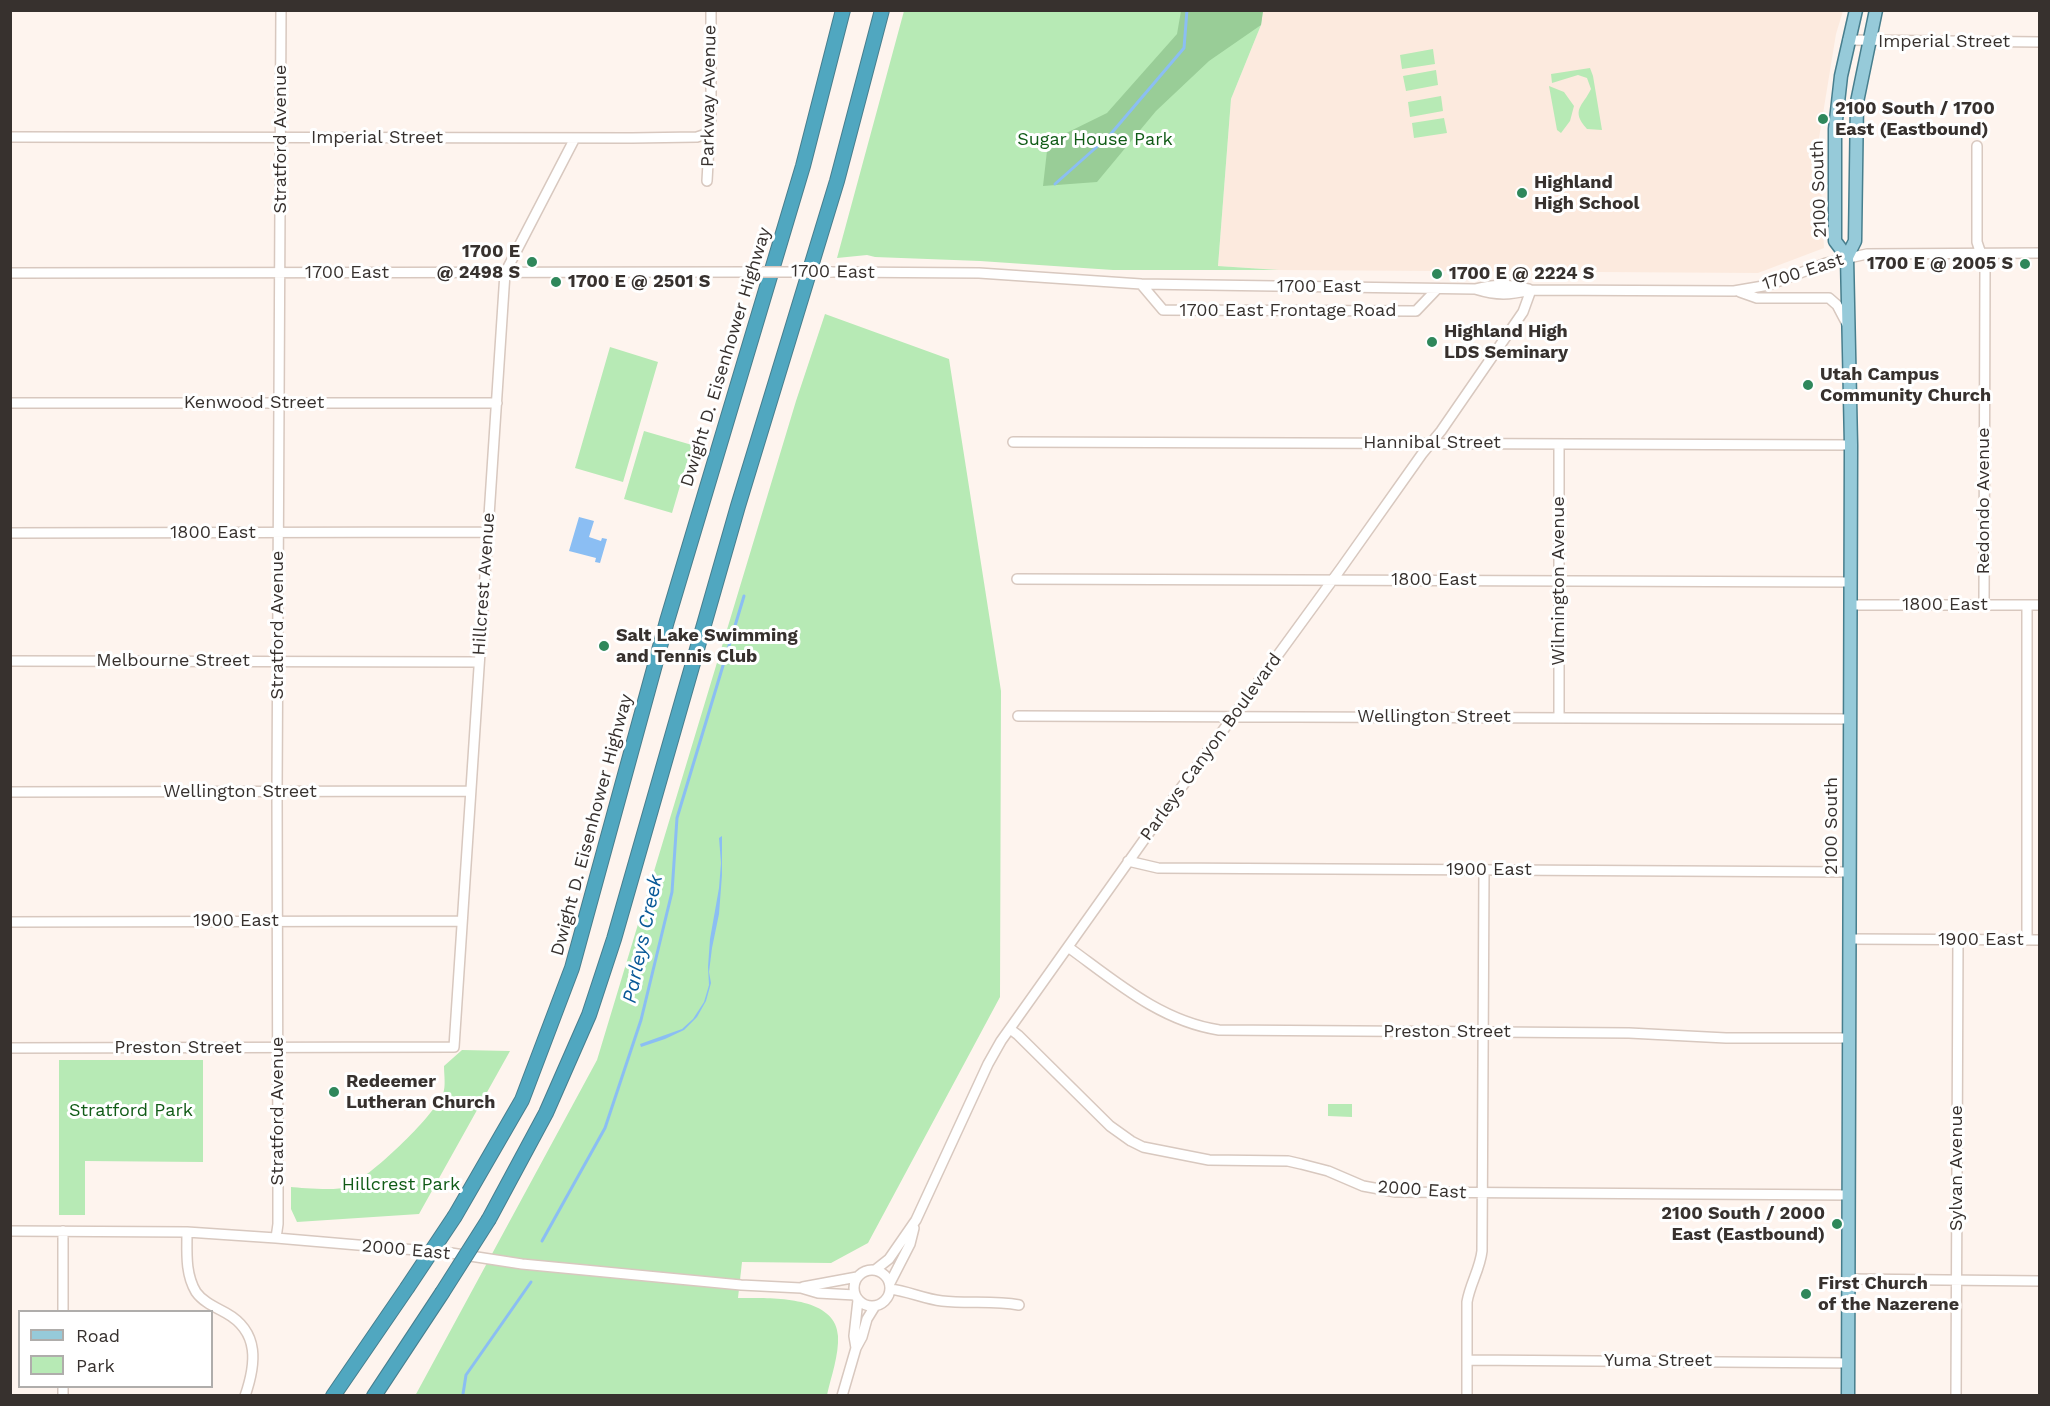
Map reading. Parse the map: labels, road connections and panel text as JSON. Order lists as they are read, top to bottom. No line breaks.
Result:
{"streets":{"highway":["Dwight D. Eisenhower Highway"],"main road":["2100 South"],"street":["Imperial Street","Parkway Avenue","Stratford Avenue","1700 East","1700 East Frontage Road","Kenwood Street","Hannibal Street","Redondo Avenue","1800 East","Wilmington Avenue","Hillcrest Avenue","Melbourne Street","Wellington Street","Parleys Canyon Boulevard","1900 East","Preston Street","Sylvan Avenue","2000 East","Yuma Street"]},"crossings":[["Imperial Street","Parkway Avenue"],["Imperial Street","Stratford Avenue"],["Imperial Street","2100 South"],["Imperial Street","Hillcrest Avenue"],["Stratford Avenue","1700 East"],["Stratford Avenue","Kenwood Street"],["Stratford Avenue","1800 East"],["Stratford Avenue","Melbourne Street"],["Stratford Avenue","Wellington Street"],["Stratford Avenue","1900 East"],["Stratford Avenue","Preston Street"],["Stratford Avenue","2000 East"],["2100 South","1700 East"],["2100 South","Hannibal Street"],["2100 South","1800 East"],["2100 South","Wellington Street"],["2100 South","1900 East"],["2100 South","Preston Street"],["2100 South","2000 East"],["2100 South","Yuma Street"],["1700 East","1700 East Frontage Road"],["1700 East","Redondo Avenue"],["1700 East","Hillcrest Avenue"],["1700 East","Parleys Canyon Boulevard"],["Kenwood Street","Hillcrest Avenue"],["Hannibal Street","Wilmington Avenue"],["Hannibal Street","Parleys Canyon Boulevard"],["Redondo Avenue","1800 East"],["1800 East","Wilmington Avenue"],["1800 East","Hillcrest Avenue"],["1800 East","Parleys Canyon Boulevard"],["Wilmington Avenue","Wellington Street"],["Hillcrest Avenue","Melbourne Street"],["Hillcrest Avenue","Wellington Street"],["Hillcrest Avenue","1900 East"],["Hillcrest Avenue","Preston Street"],["Wellington Street","Parleys Canyon Boulevard"],["Parleys Canyon Boulevard","1900 East"],["Parleys Canyon Boulevard","Preston Street"],["Parleys Canyon Boulevard","2000 East"],["1900 East","Sylvan Avenue"]],"water":["Parleys Creek"],"parks":["Sugar House Park","Stratford Park","Hillcrest Park"],"places":["2100 South / 1700 East (Eastbound)","Highland High School","1700 E @ 2498 S","1700 E @ 2005 S","1700 E @ 2224 S","1700 E @ 2501 S","Highland High LDS Seminary","Utah Campus Community Church","Salt Lake Swimming and Tennis Club","Redeemer Lutheran Church","2100 South / 2000 East (Eastbound)","First Church of the Nazerene"],"legend":["Road","Park"]}
